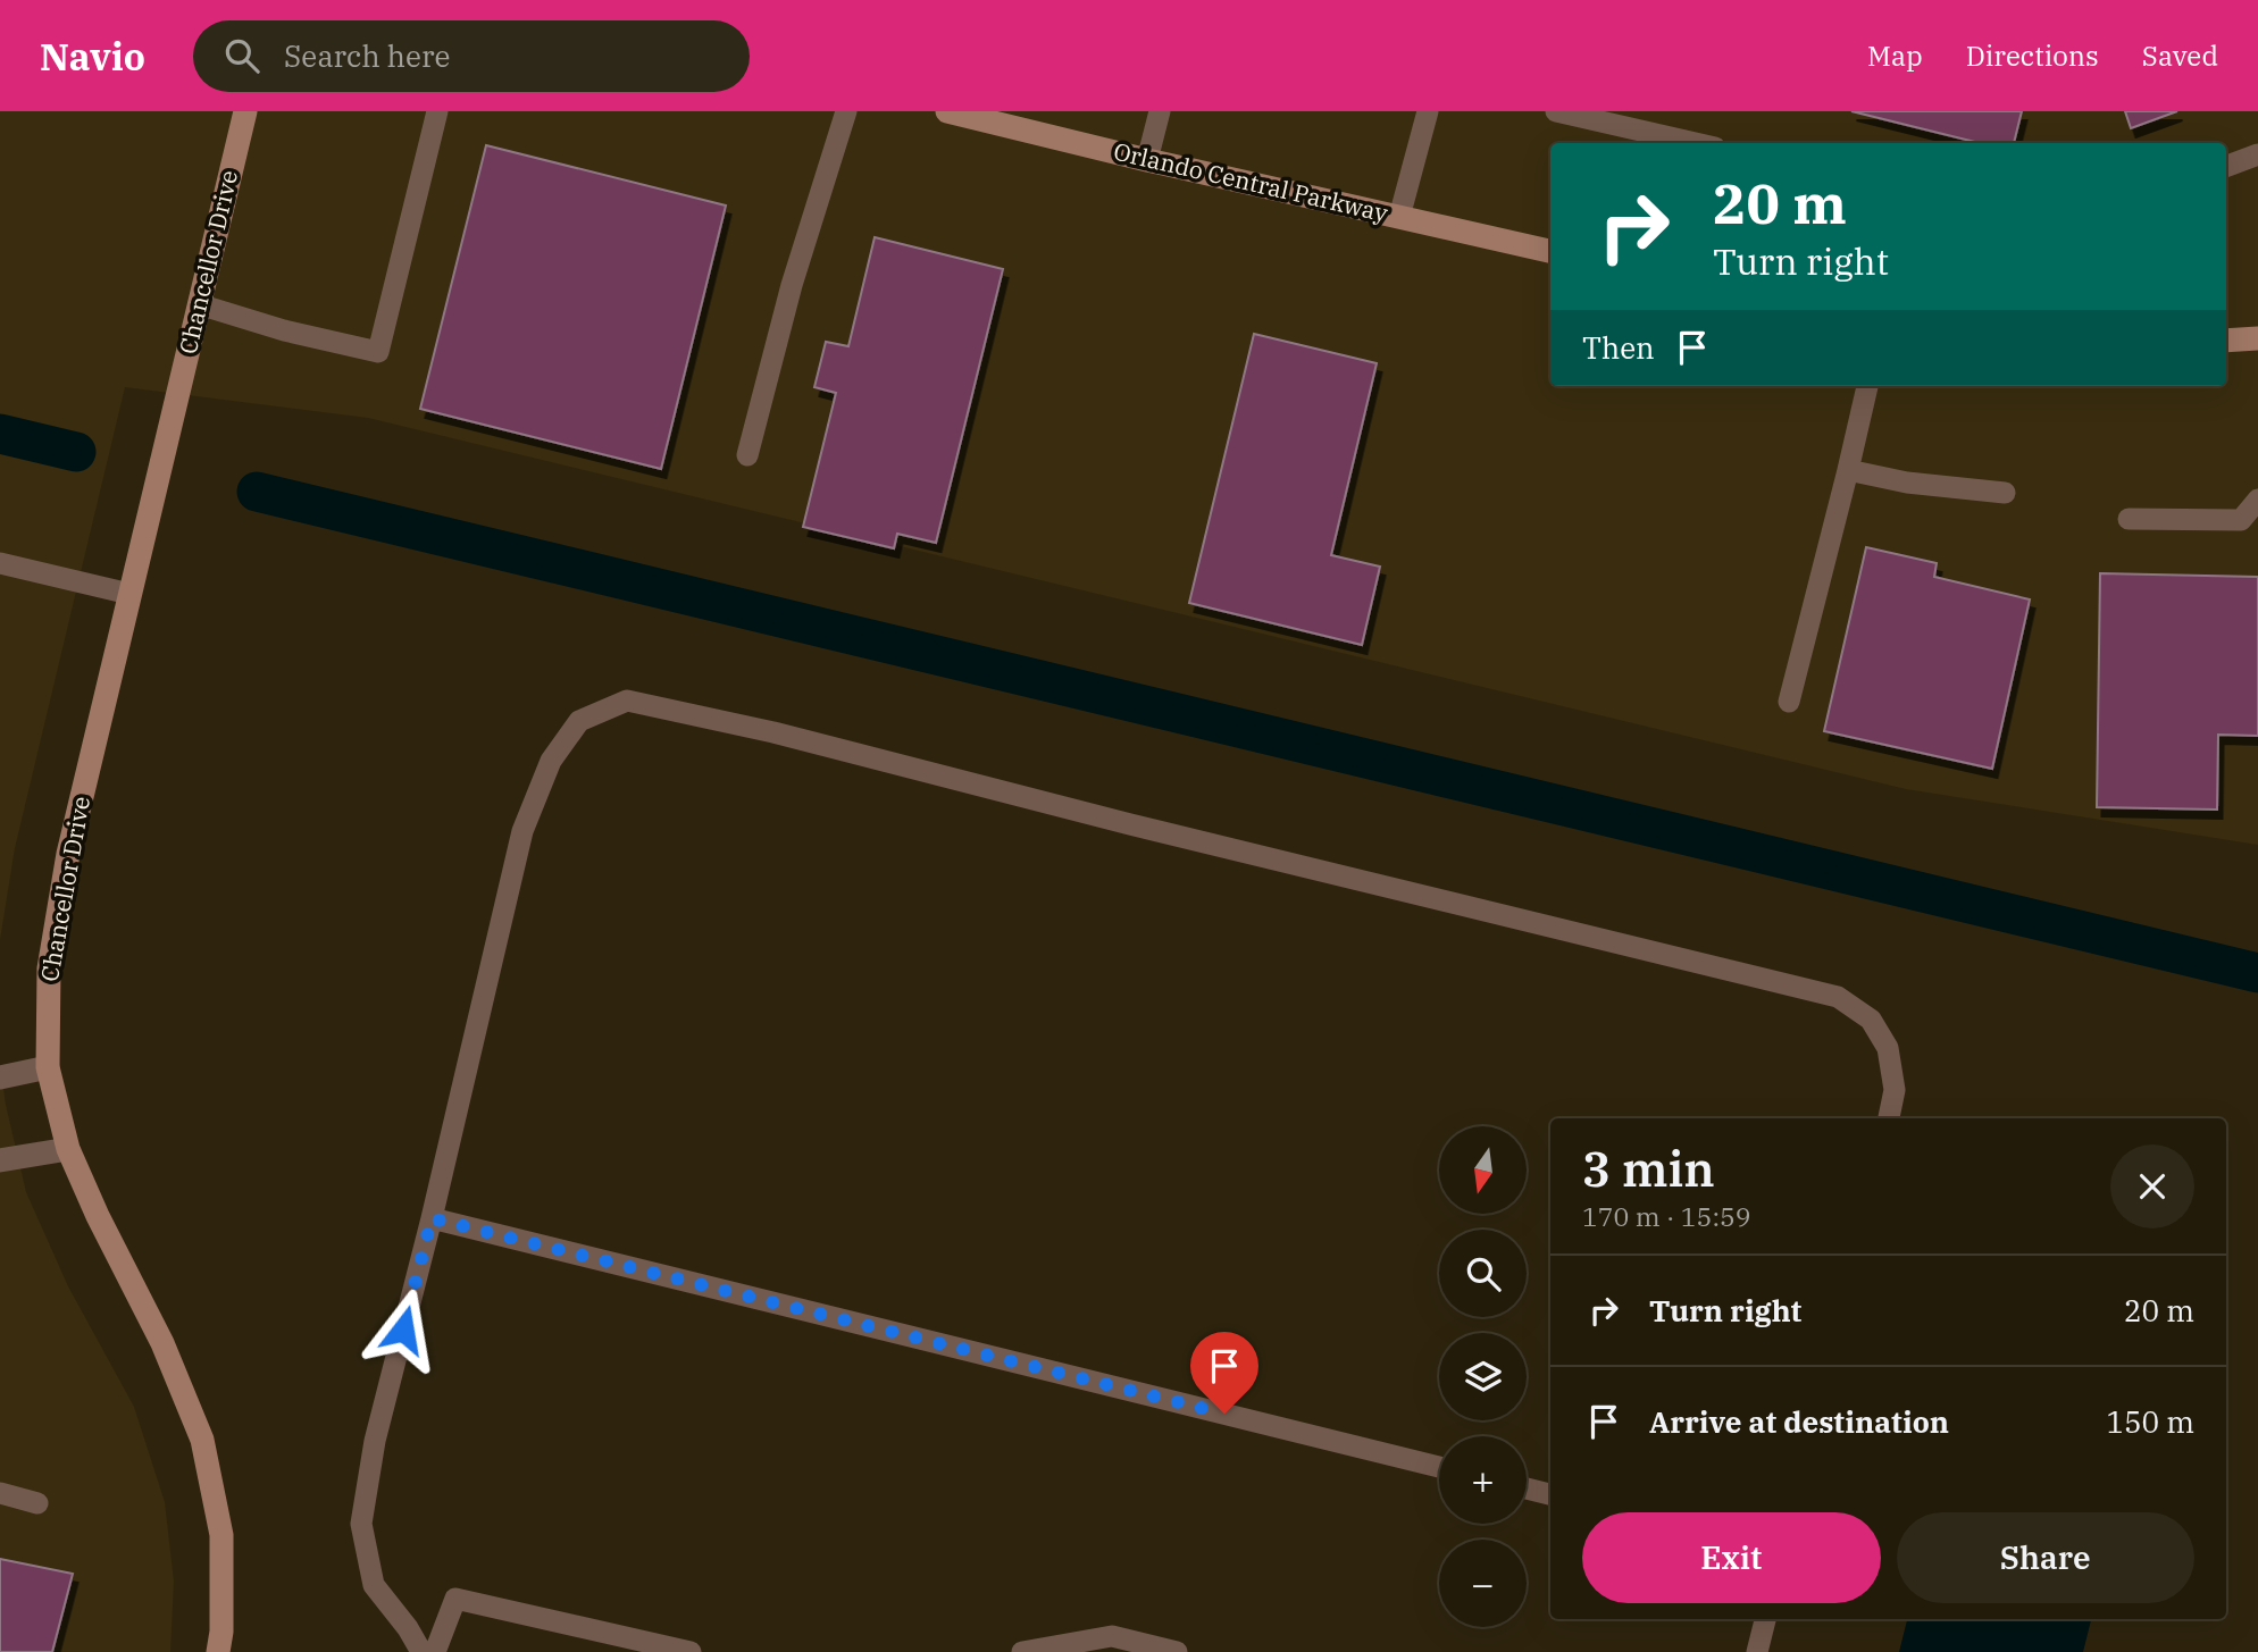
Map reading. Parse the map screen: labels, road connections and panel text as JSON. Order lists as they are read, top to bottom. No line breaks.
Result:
{"streets":{"street":["Orlando Central Parkway","Chancellor Drive"]},"north":"bottom","page":{"header":"Navio","search":"Search here","nav":["Map","Directions","Saved"],"turn":["20 m","Turn right"],"then":"Then","heading":["3 min","170 m · 15:59"],"map_buttons":["+","−"],"list":[{"name":"Turn right","value":"20 m"},{"name":"Arrive at destination","value":"150 m"}],"buttons":["Exit","Share"]}}
